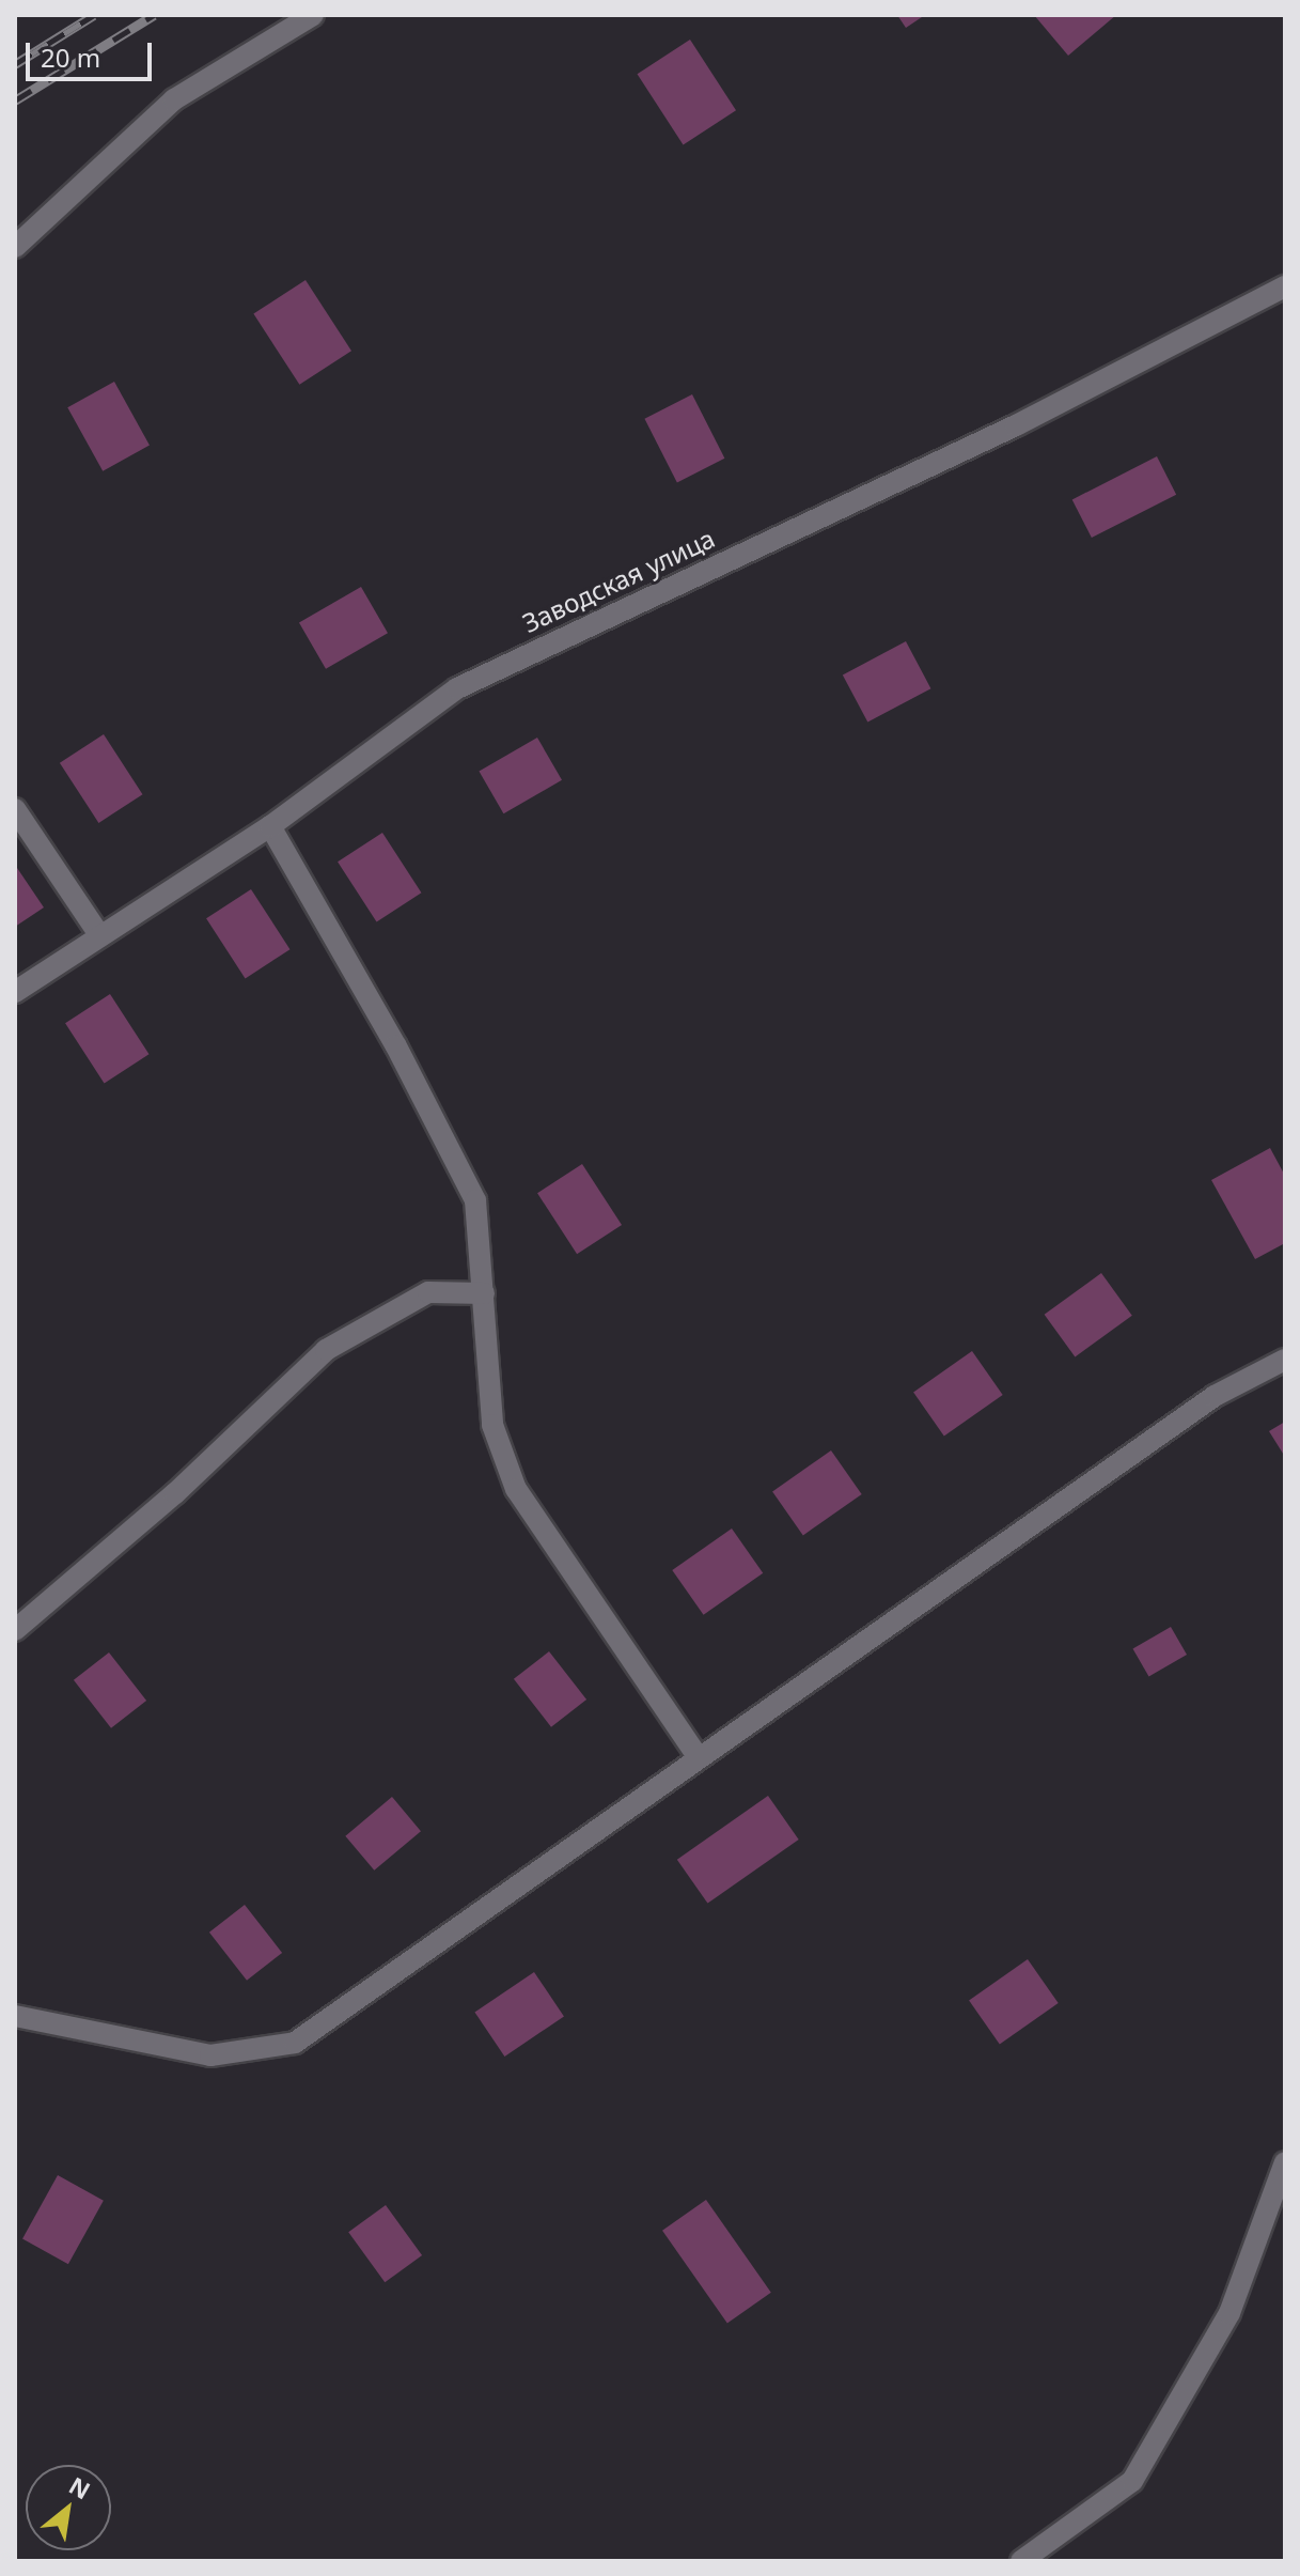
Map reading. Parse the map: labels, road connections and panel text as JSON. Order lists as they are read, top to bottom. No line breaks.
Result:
{"streets":{"street":["Заводская улица"]},"scale_bar":"20 m","north":"top right"}
